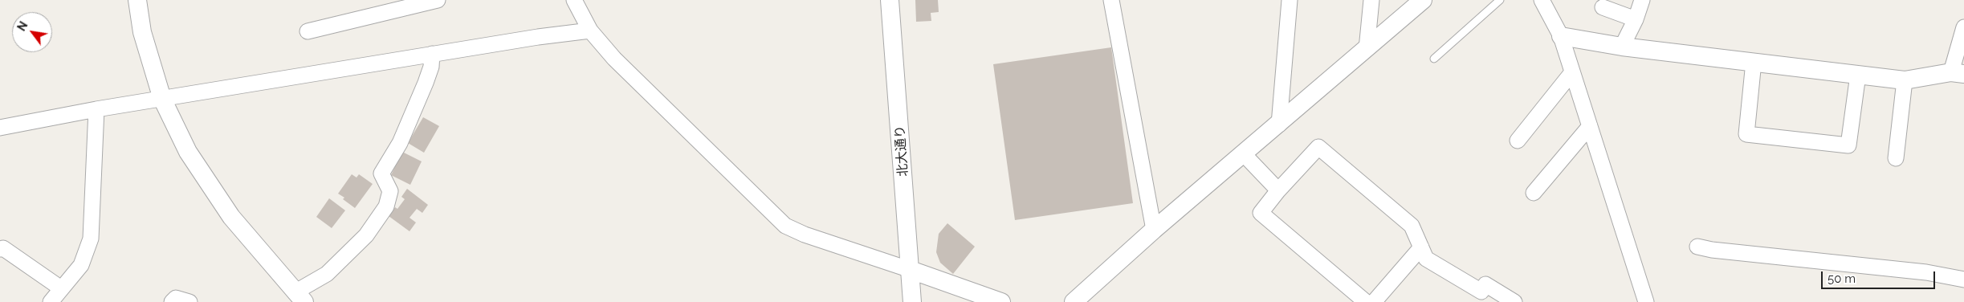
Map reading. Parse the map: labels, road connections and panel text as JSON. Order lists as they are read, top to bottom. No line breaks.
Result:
{"streets":{"street":["北大通り"]},"scale_bar":"50 m","north":"top left"}
